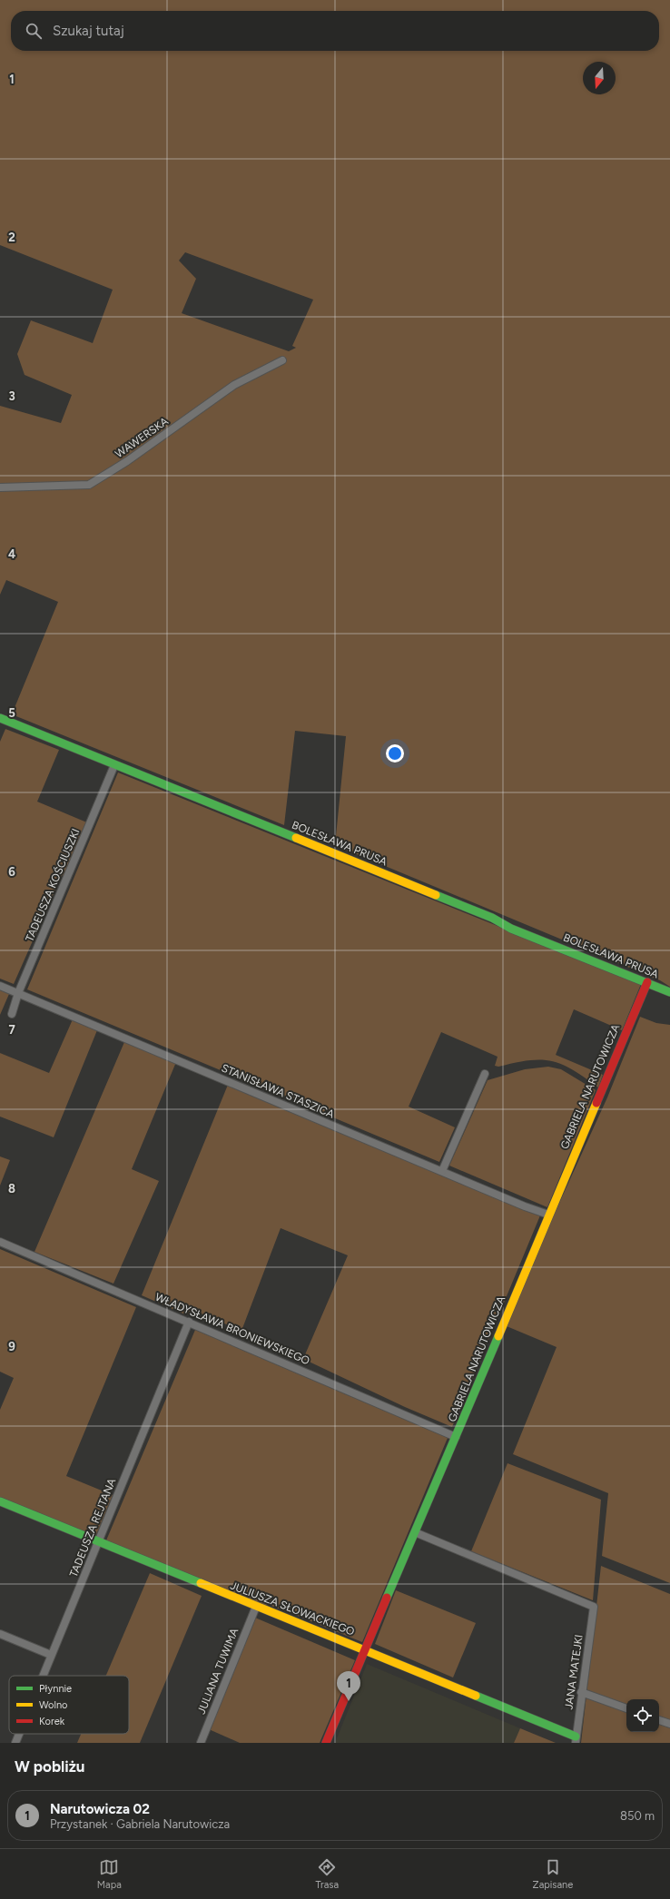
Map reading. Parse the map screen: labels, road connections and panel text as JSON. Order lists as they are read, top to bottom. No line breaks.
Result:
{"streets":{"street":["WAWERSKA","BOLESŁAWA PRUSA","TADEUSZA KOŚCIUSZKI","GABRIELA NARUTOWICZA","STANISŁAWA STASZICA","WŁADYSŁAWA BRONIEWSKIEGO","TADEUSZA REJTANA","JULIUSZA SŁOWACKIEGO","JULIANA TUWIMA","JANA MATEJKI"]},"crossings":[["BOLESŁAWA PRUSA","TADEUSZA KOŚCIUSZKI"],["BOLESŁAWA PRUSA","GABRIELA NARUTOWICZA"],["TADEUSZA KOŚCIUSZKI","STANISŁAWA STASZICA"],["GABRIELA NARUTOWICZA","STANISŁAWA STASZICA"],["GABRIELA NARUTOWICZA","WŁADYSŁAWA BRONIEWSKIEGO"],["GABRIELA NARUTOWICZA","JULIUSZA SŁOWACKIEGO"],["GABRIELA NARUTOWICZA","JANA MATEJKI"],["WŁADYSŁAWA BRONIEWSKIEGO","TADEUSZA REJTANA"],["TADEUSZA REJTANA","JULIUSZA SŁOWACKIEGO"],["JULIUSZA SŁOWACKIEGO","JULIANA TUWIMA"],["JULIUSZA SŁOWACKIEGO","JANA MATEJKI"]],"legend":["Płynnie","Wolno","Korek"],"north":"bottom","page":{"search":"Szukaj tutaj","pins":"1","heading":"W pobliżu","list":[{"mark":"1","name":"Narutowicza 02","note":"Przystanek · Gabriela Narutowicza","value":"850 m"}],"nav":["Mapa","Trasa","Zapisane"]},"grid":{"rows":["1","2","3","4","5","6","7","8","9"]}}
